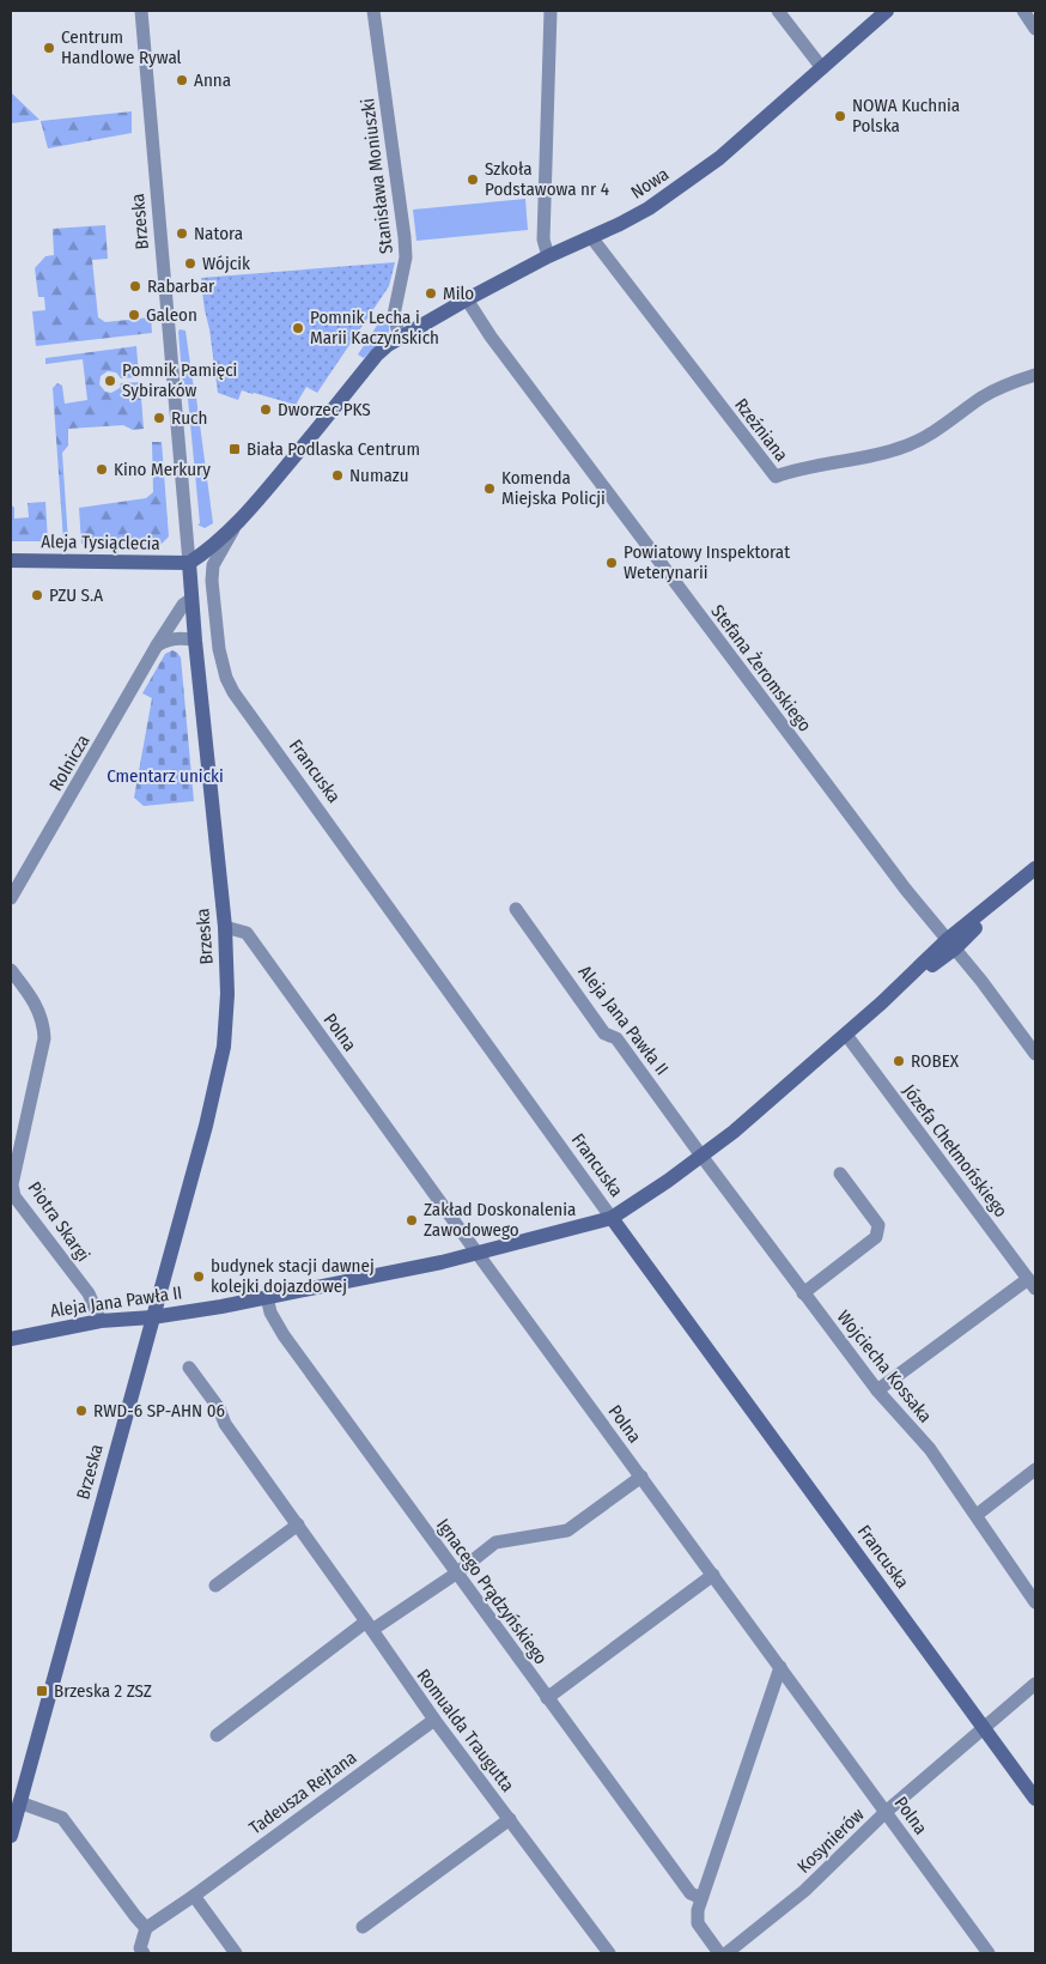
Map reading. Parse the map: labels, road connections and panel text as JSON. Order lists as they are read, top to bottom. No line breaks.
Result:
{"streets":{"street":["Stanisława Moniuszki","Nowa","Brzeska","Rzeźniana","Aleja Tysiąclecia","Stefana Żeromskiego","Rolnicza","Francuska","Aleja Jana Pawła II","Polna","Józefa Chełmońskiego","Piotra Skargi","Wojciecha Kossaka","Ignacego Prądzyńskiego","Romualda Traugutta","Tadeusza Rejtana","Kosynierów"]},"crossings":[["Stanisława Moniuszki","Nowa"],["Nowa","Brzeska"],["Nowa","Rzeźniana"],["Nowa","Aleja Tysiąclecia"],["Nowa","Stefana Żeromskiego"],["Nowa","Francuska"],["Brzeska","Aleja Tysiąclecia"],["Brzeska","Rolnicza"],["Brzeska","Aleja Jana Pawła II"],["Brzeska","Polna"],["Stefana Żeromskiego","Aleja Jana Pawła II"],["Francuska","Aleja Jana Pawła II"],["Francuska","Kosynierów"],["Aleja Jana Pawła II","Polna"],["Aleja Jana Pawła II","Józefa Chełmońskiego"],["Aleja Jana Pawła II","Piotra Skargi"],["Aleja Jana Pawła II","Wojciecha Kossaka"],["Aleja Jana Pawła II","Ignacego Prądzyńskiego"],["Polna","Kosynierów"],["Romualda Traugutta","Tadeusza Rejtana"]],"parks":["Cmentarz unicki"],"places":{"other":["Centrum Handlowe Rywal","Anna","NOWA Kuchnia Polska","Szkoła Podstawowa nr 4","Natora","Wójcik","Rabarbar","Milo","Galeon","Pomnik Lecha i Marii Kaczyńskich","Pomnik Pamięci Sybiraków","Dworzec PKS","Ruch","Kino Merkury","Numazu","Komenda Miejska Policji","Powiatowy Inspektorat Weterynarii","PZU S.A","ROBEX","Zakład Doskonalenia Zawodowego","budynek stacji dawnej kolejki dojazdowej","RWD-6 SP-AHN 06"],"transit":["Biała Podlaska Centrum","Brzeska 2 ZSZ"]}}
